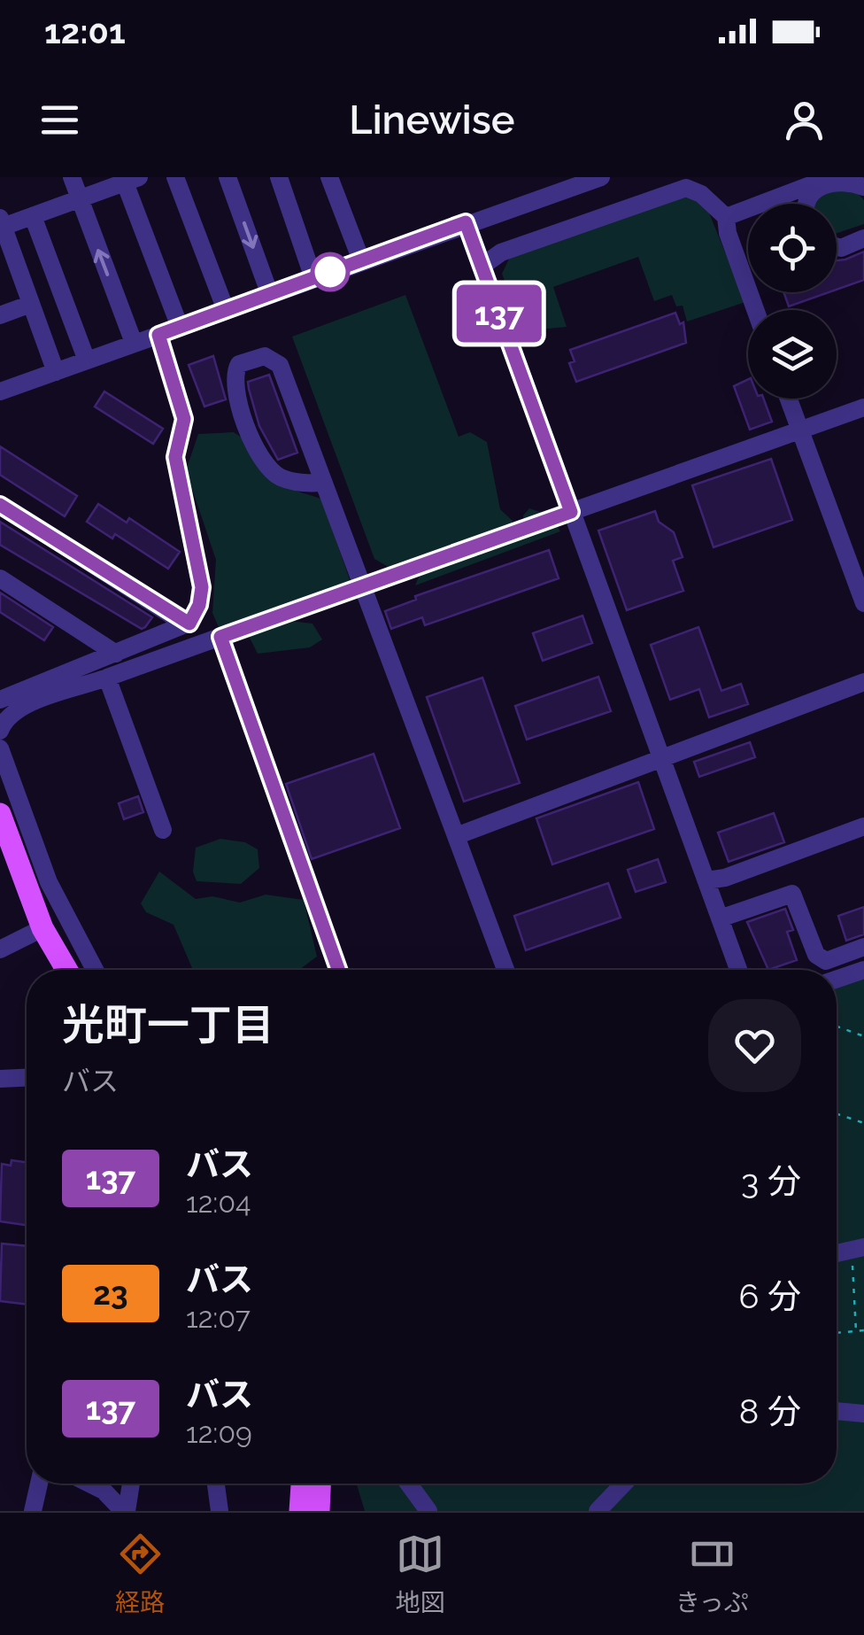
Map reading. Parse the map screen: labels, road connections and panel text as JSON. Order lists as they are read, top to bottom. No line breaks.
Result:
{"lines":["bus line 137"],"page":{"status":"12:01","header":"Linewise","on_map":"137","heading":["光町一丁目","バス"],"list":[{"mark":"137","name":"バス","note":"12:04","value":"3 分"},{"mark":"23","name":"バス","note":"12:07","value":"6 分"},{"mark":"137","name":"バス","note":"12:09","value":"8 分"}],"tabs":["経路","地図","きっぷ"]}}
